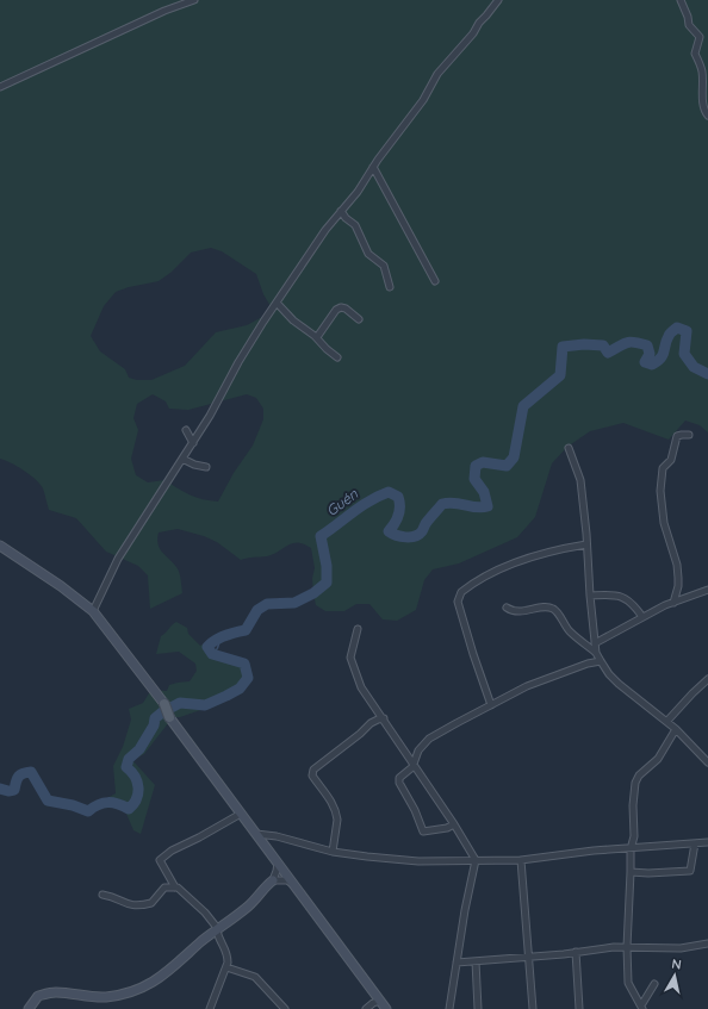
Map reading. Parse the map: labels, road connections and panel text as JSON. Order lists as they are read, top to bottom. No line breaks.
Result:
{"water":["Guén"],"north":"top"}
